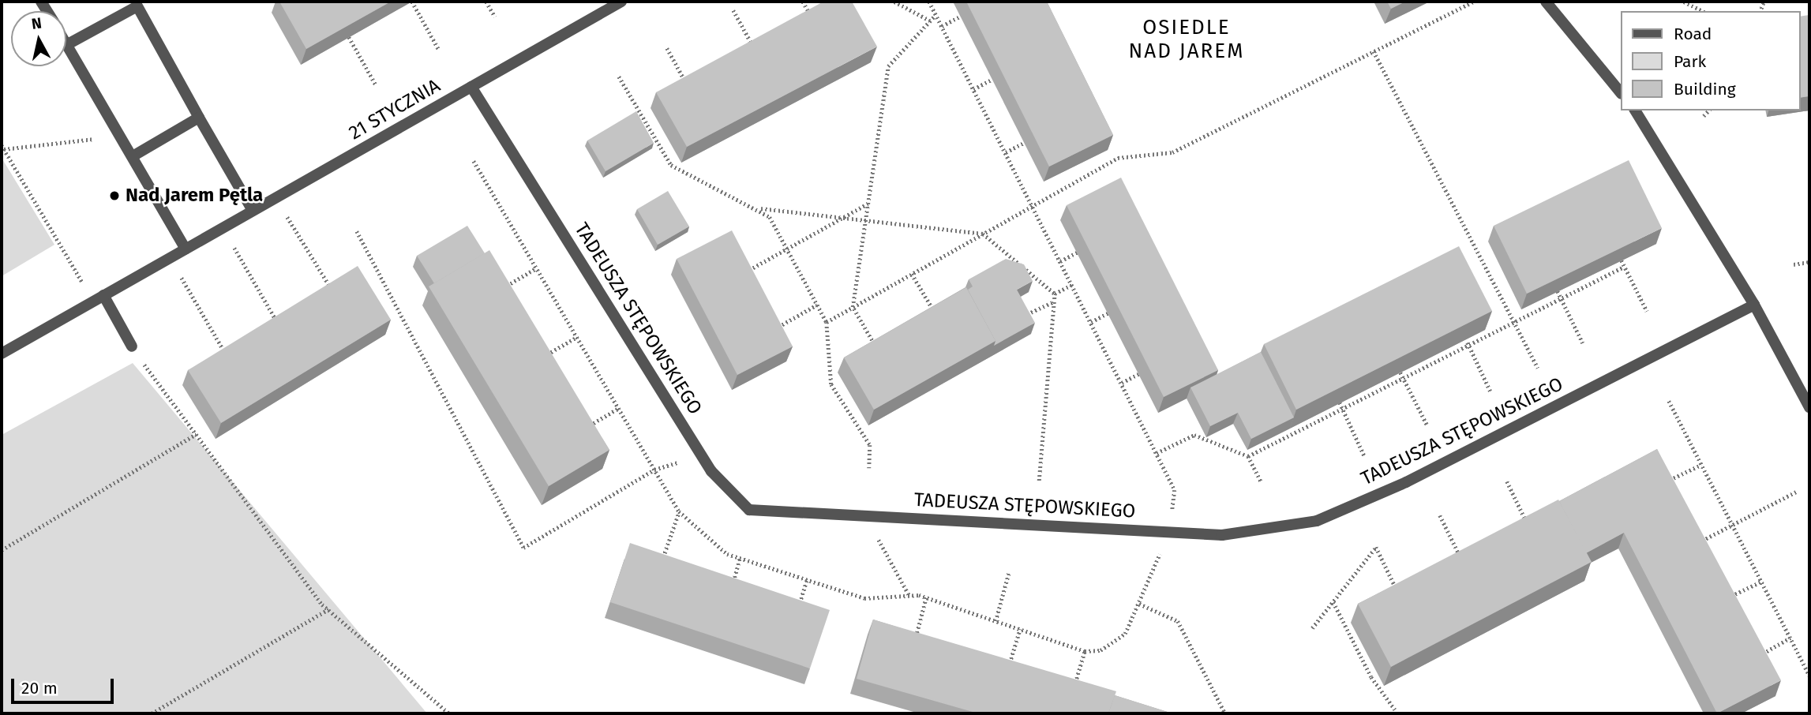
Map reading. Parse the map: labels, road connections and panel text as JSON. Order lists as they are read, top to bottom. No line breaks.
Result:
{"streets":{"street":["21 STYCZNIA","TADEUSZA STĘPOWSKIEGO"]},"crossings":[["21 STYCZNIA","TADEUSZA STĘPOWSKIEGO"]],"districts":["OSIEDLE NAD JAREM"],"places":["Nad Jarem Pętla"],"legend":["Road","Park","Building"],"scale_bar":"20 m","north":"top"}
